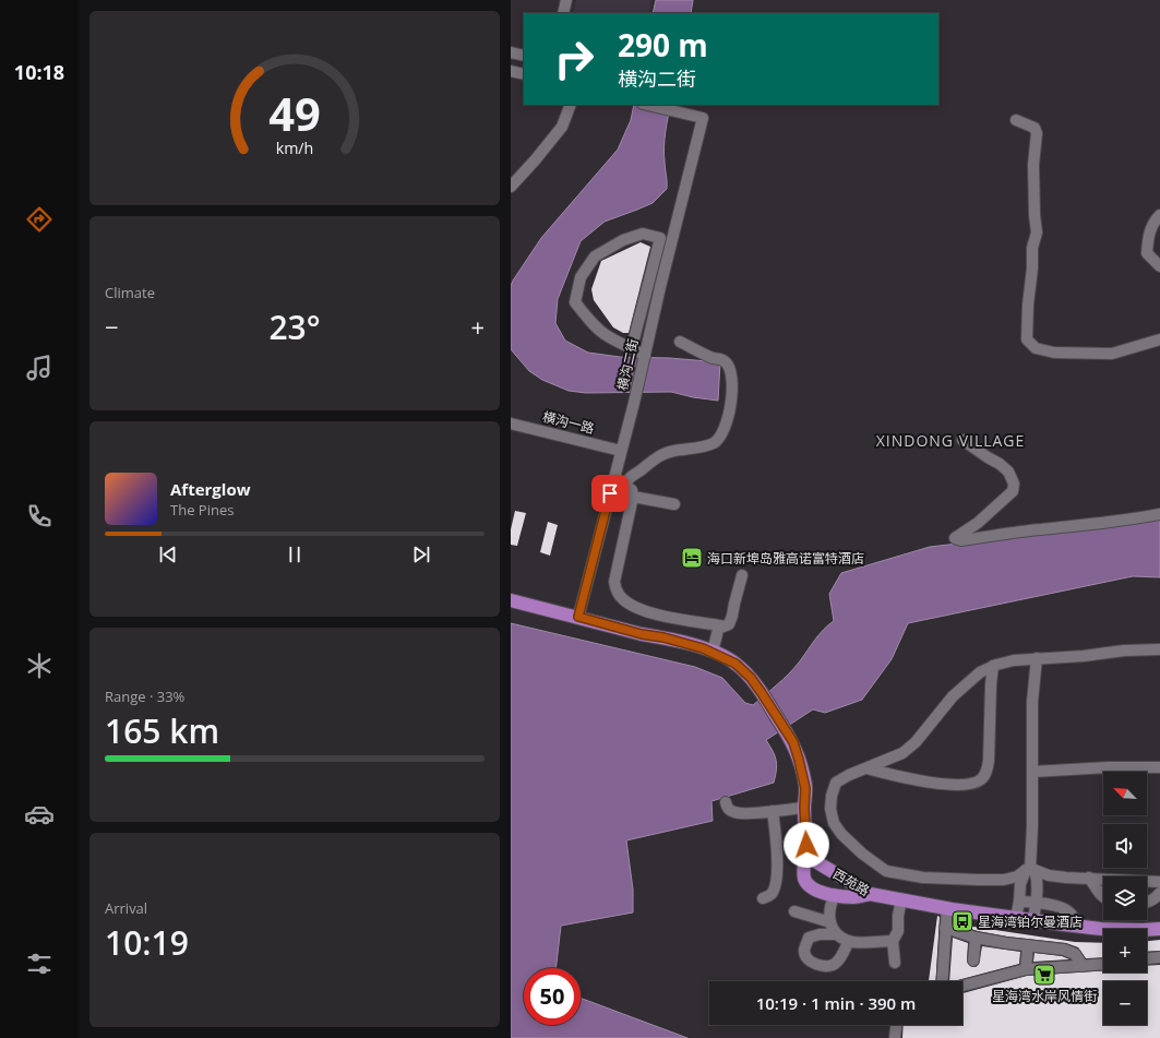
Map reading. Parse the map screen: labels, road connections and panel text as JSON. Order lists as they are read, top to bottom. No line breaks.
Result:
{"streets":{"main road":["西苑路"],"street":["横沟二街","横沟一路"]},"crossings":[["横沟二街","横沟一路"],["横沟二街","西苑路"]],"districts":["XINDONG VILLAGE"],"places":{"hotel":["海口新埠岛雅高诺富特酒店"],"bus stop":["星海湾铂尔曼酒店"],"supermarket":["星海湾水岸风情街"]},"north":"top left","page":{"tabs":"10:18","turn":["290 m","横沟二街"],"tile":["Climate",["Range · 33%","165 km"],["Arrival","10:19"]],"heat":["−","23°","+"],"song":["Afterglow","The Pines"],"map_buttons":["+","−"],"limit":"50","trip":"10:19 · 1 min · 390 m","gauge":["49","km/h"]}}
